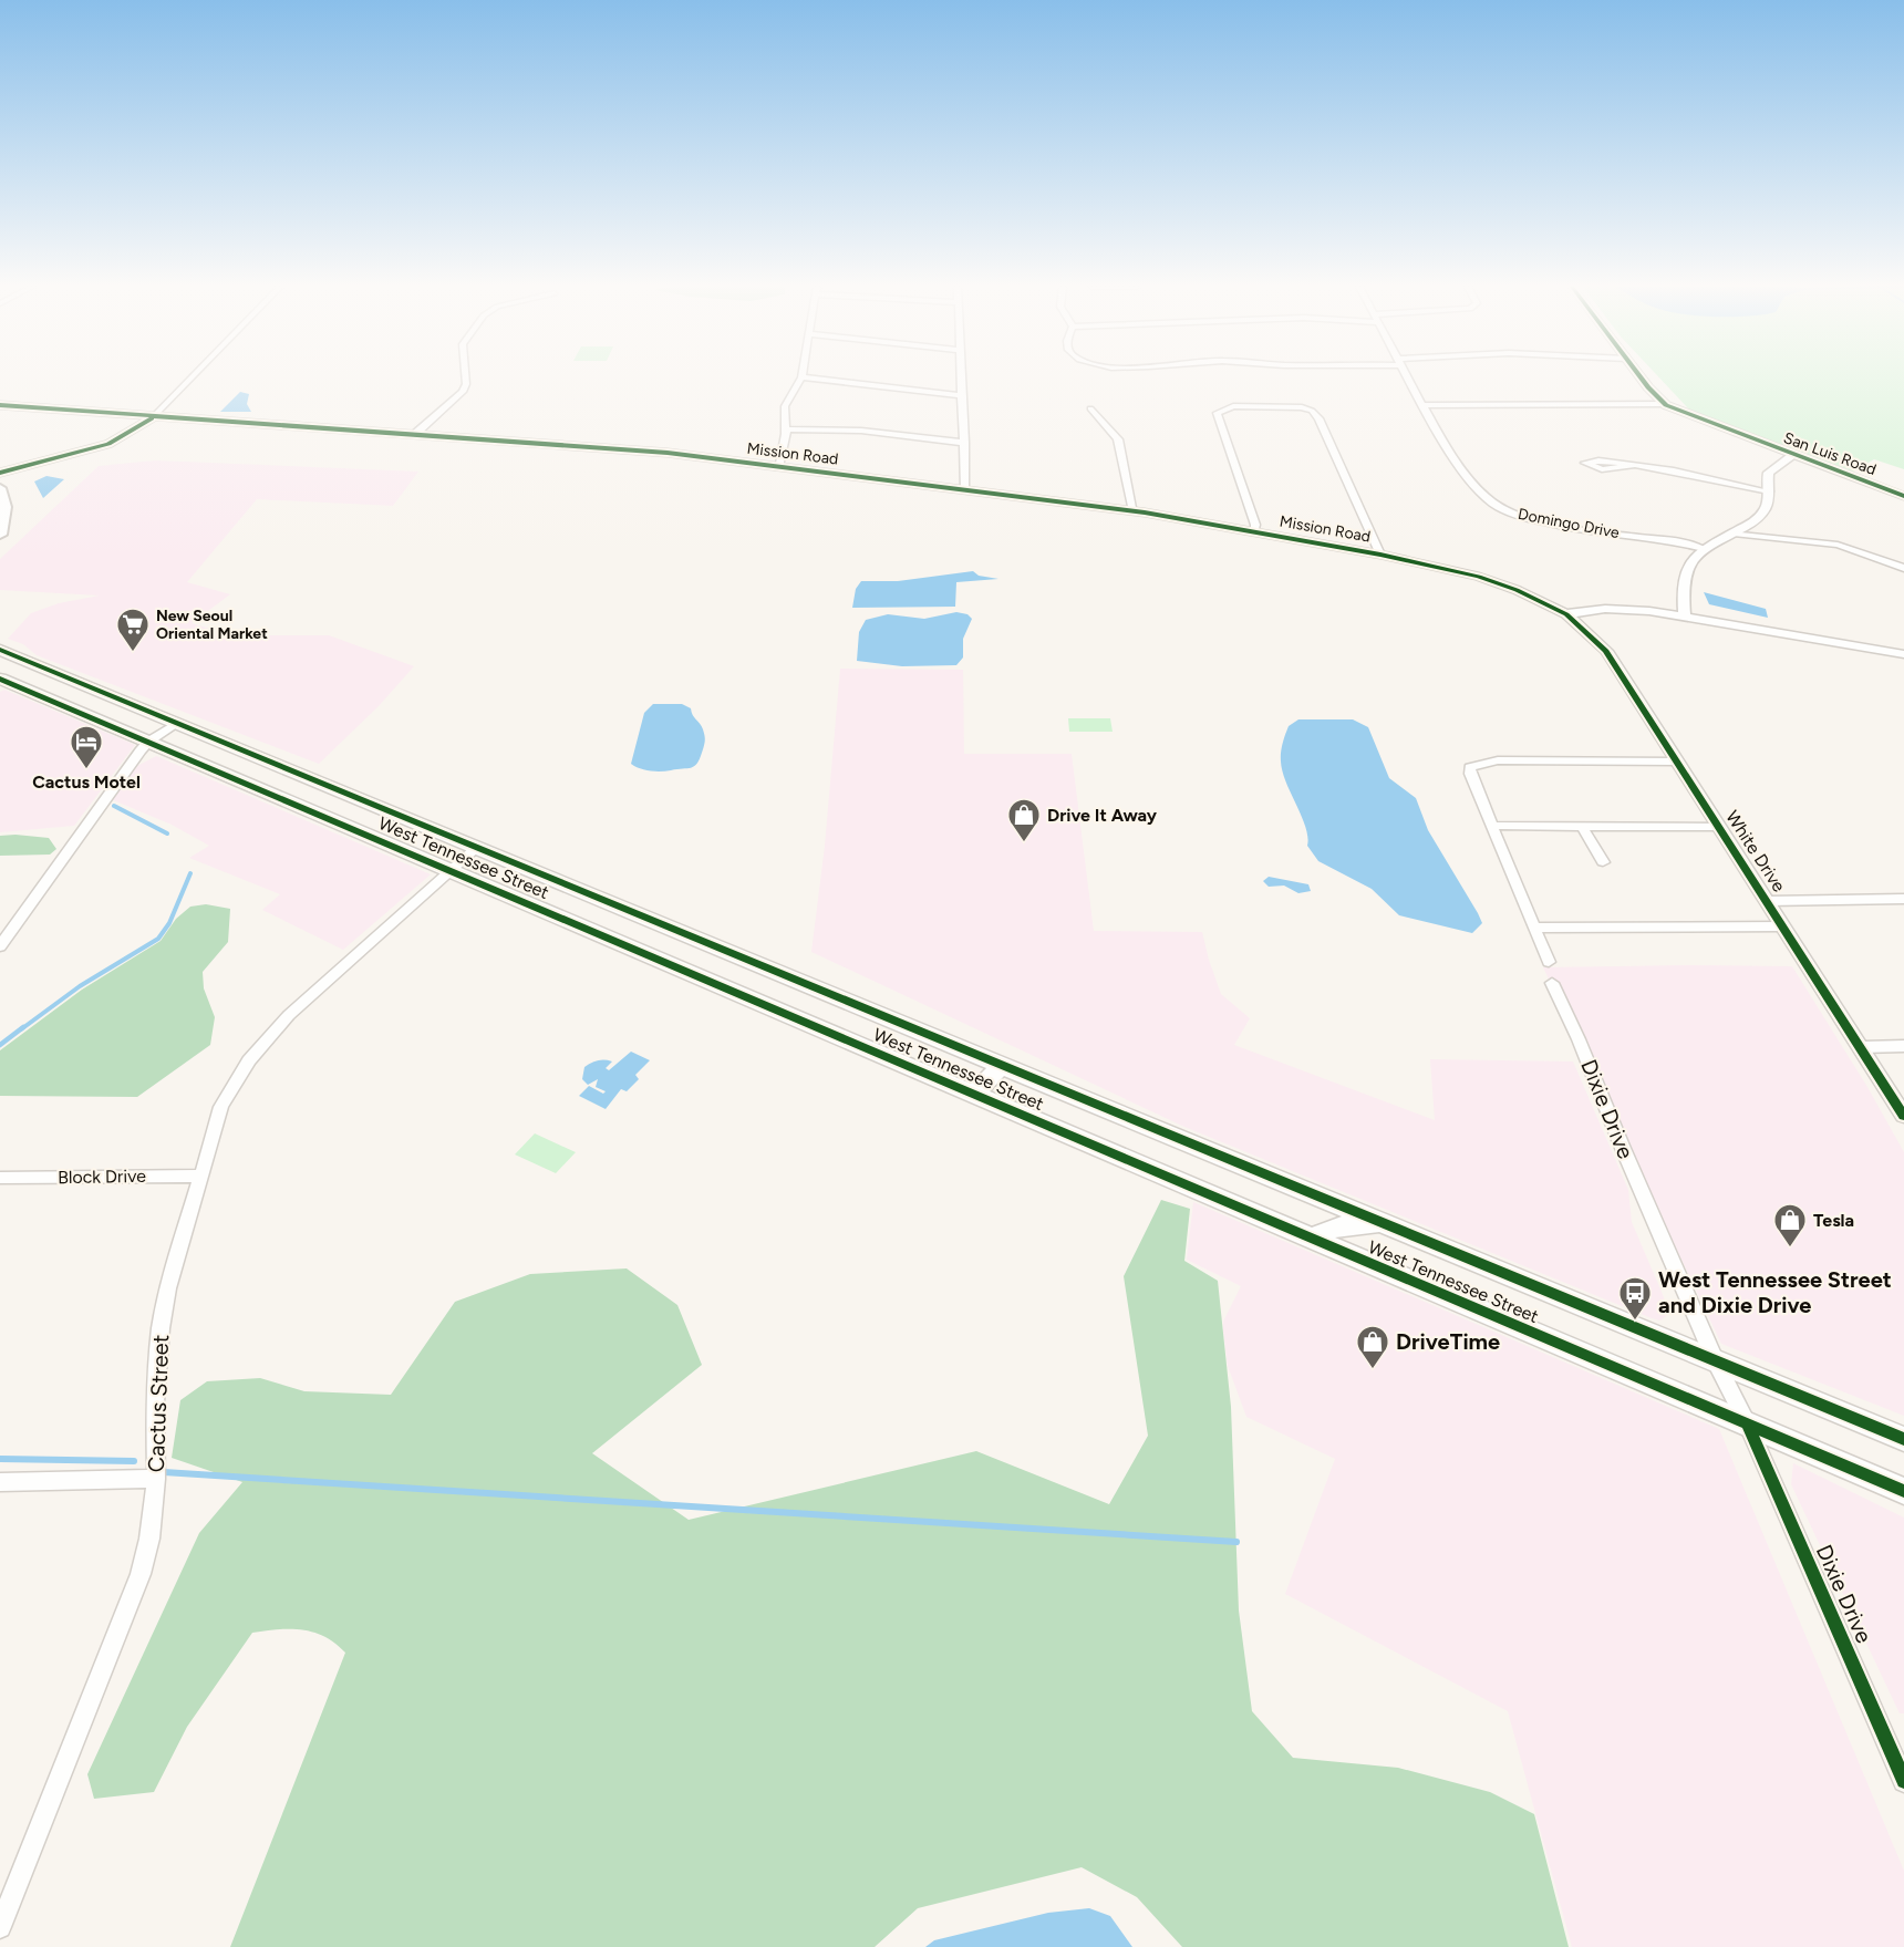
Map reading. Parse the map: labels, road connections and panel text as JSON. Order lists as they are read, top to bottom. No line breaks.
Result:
{"streets":{"main road":["West Tennessee Street"],"street":["Mission Road","San Luis Road","Domingo Drive","White Drive","Dixie Drive","Block Drive","Cactus Street"]},"crossings":[["Mission Road","White Drive"],["West Tennessee Street","Dixie Drive"],["West Tennessee Street","Cactus Street"],["Block Drive","Cactus Street"]],"places":{"supermarket":["New Seoul Oriental Market"],"hotel":["Cactus Motel"],"shop":["Drive It Away","Tesla","DriveTime"],"bus stop":["West Tennessee Street and Dixie Drive"]}}
